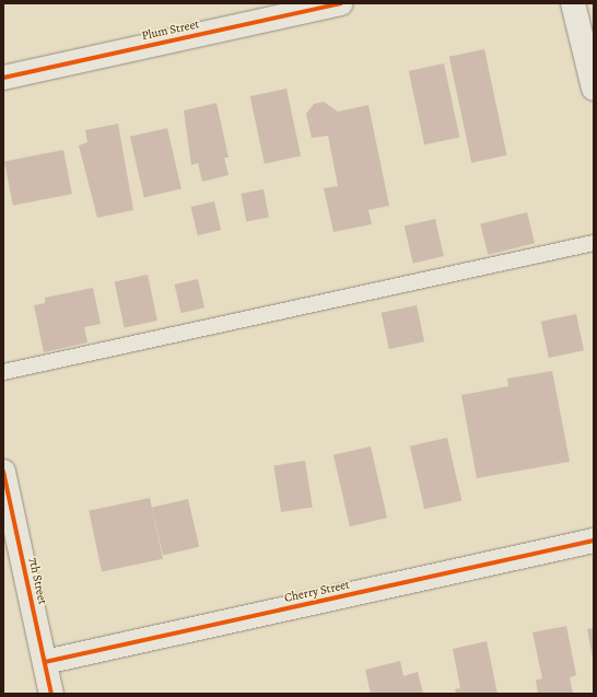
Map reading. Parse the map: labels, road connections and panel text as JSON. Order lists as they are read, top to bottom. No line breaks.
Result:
{"streets":{"street":["Plum Street","7th Street","Cherry Street"]},"crossings":[["7th Street","Cherry Street"]]}
